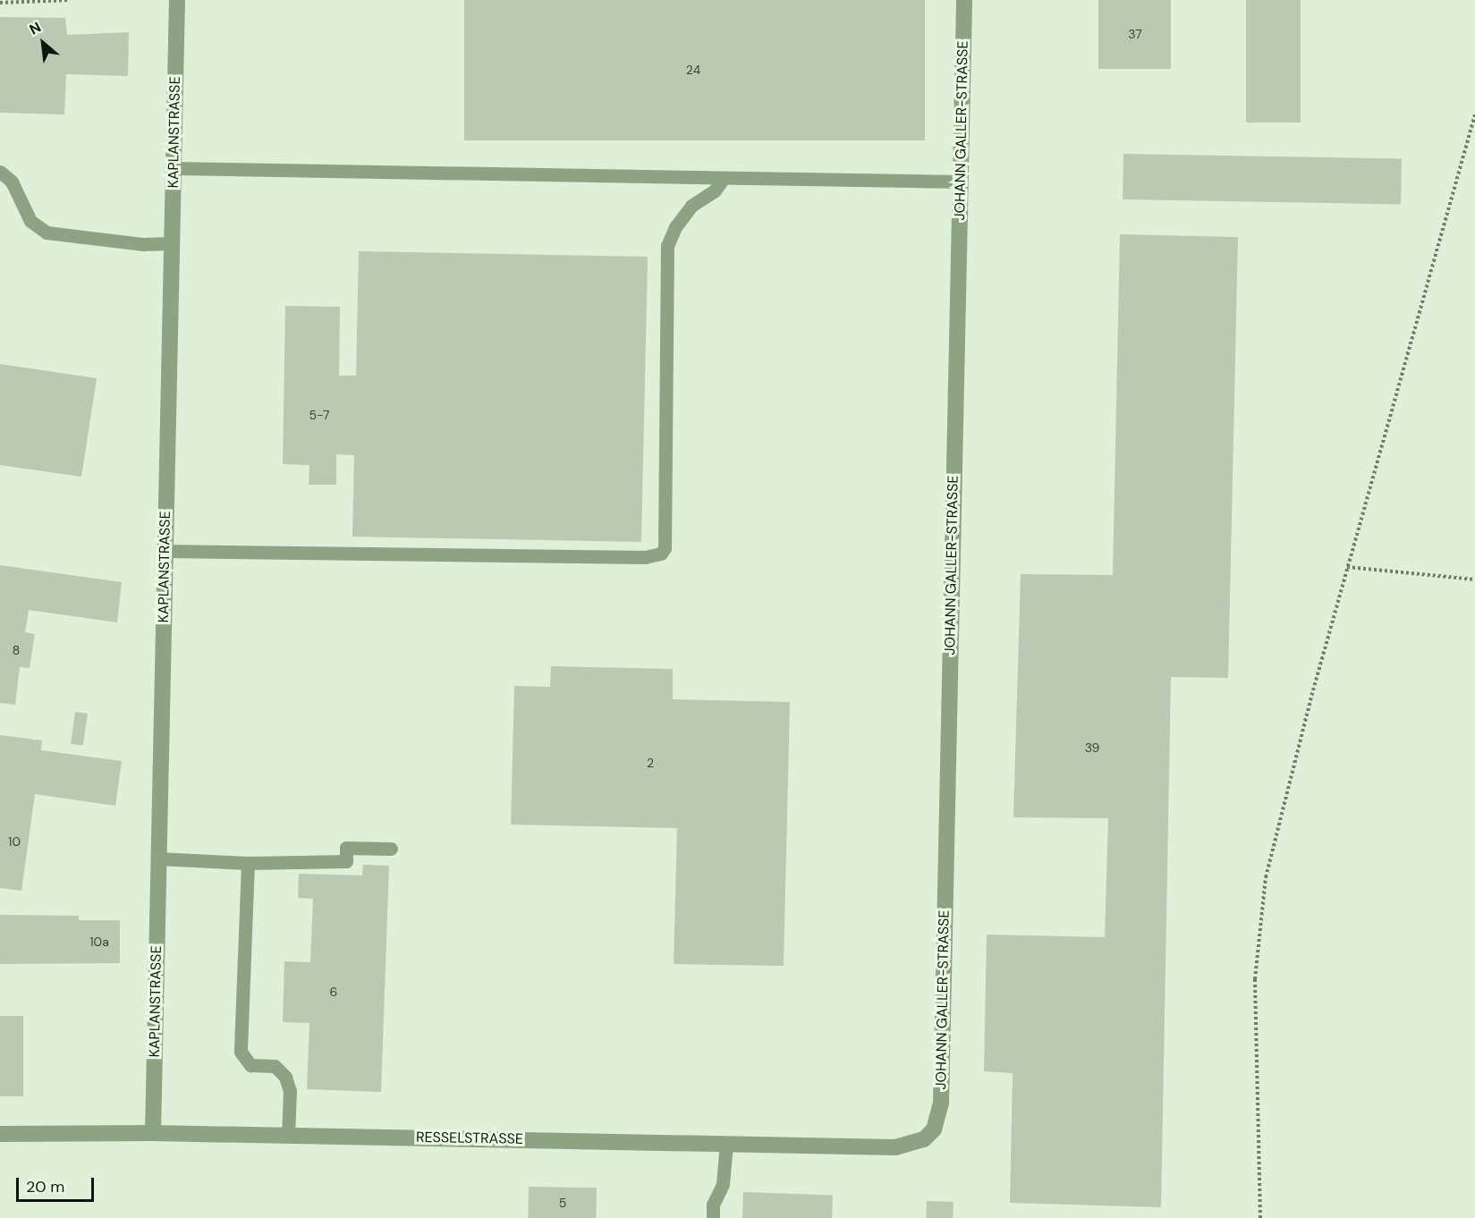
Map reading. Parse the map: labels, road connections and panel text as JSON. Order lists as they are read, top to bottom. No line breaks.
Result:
{"streets":{"street":["JOHANN GALLER-STRASSE","KAPLANSTRASSE","RESSELSTRASSE"]},"crossings":[["JOHANN GALLER-STRASSE","RESSELSTRASSE"],["KAPLANSTRASSE","RESSELSTRASSE"]],"house_numbers":["37","24","5-7","8","39","2","10","10a","6","5"],"scale_bar":"20 m","north":"top left"}
